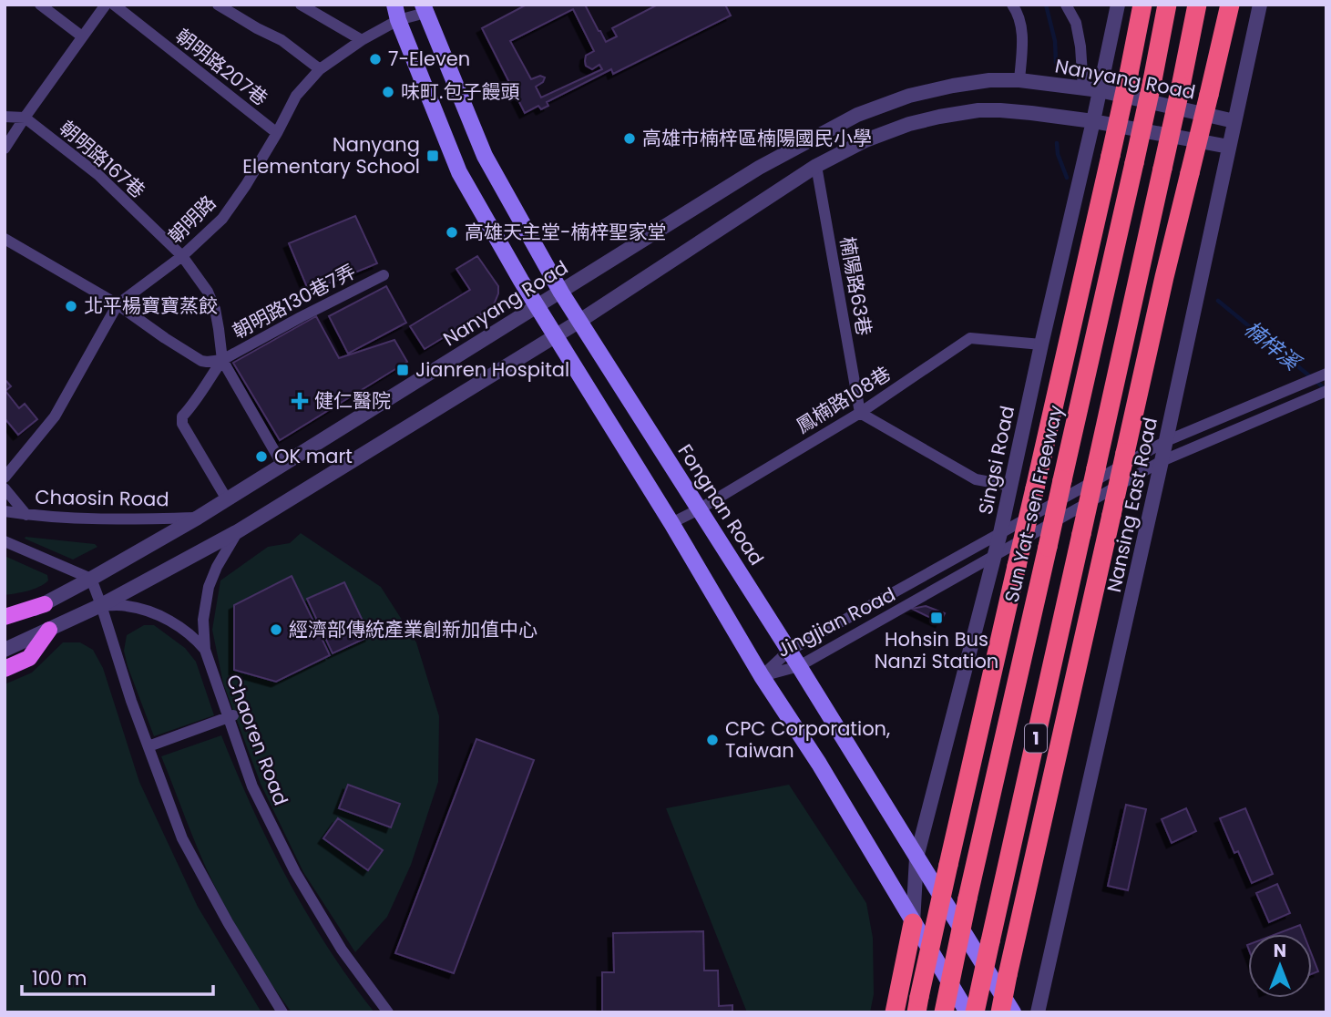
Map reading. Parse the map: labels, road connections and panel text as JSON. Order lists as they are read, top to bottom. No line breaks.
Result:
{"streets":{"highway":["Sun Yat-sen Freeway","1"],"main road":["Fongnan Road"],"street":["朝明路207巷","Nanyang Road","朝明路167巷","朝明路","楠陽路63巷","朝明路130巷7弄","鳳楠路108巷","Singsi Road","Chaosin Road","Nansing East Road","Jingjian Road","Chaoren Road"]},"crossings":[["朝明路207巷","朝明路"],["Nanyang Road","Singsi Road"],["Nanyang Road","Chaosin Road"],["Nanyang Road","Fongnan Road"],["Nanyang Road","Nansing East Road"],["朝明路167巷","朝明路"],["朝明路167巷","朝明路130巷7弄"],["朝明路","Fongnan Road"],["楠陽路63巷","鳳楠路108巷"],["鳳楠路108巷","Singsi Road"],["鳳楠路108巷","Fongnan Road"],["Singsi Road","Fongnan Road"],["Singsi Road","Jingjian Road"],["Fongnan Road","Jingjian Road"],["Nansing East Road","Jingjian Road"]],"water":["楠梓溪"],"places":{"other":["7-Eleven","味町.包子饅頭","高雄市楠梓區楠陽國民小學","高雄天主堂-楠梓聖家堂","北平楊寶寶蒸餃","OK mart","經濟部傳統產業創新加值中心","CPC Corporation, Taiwan"],"transit":["Nanyang Elementary School","Jianren Hospital","Hohsin Bus Nanzi Station"],"health":["健仁醫院"]},"scale_bar":"100 m","north":"top"}
